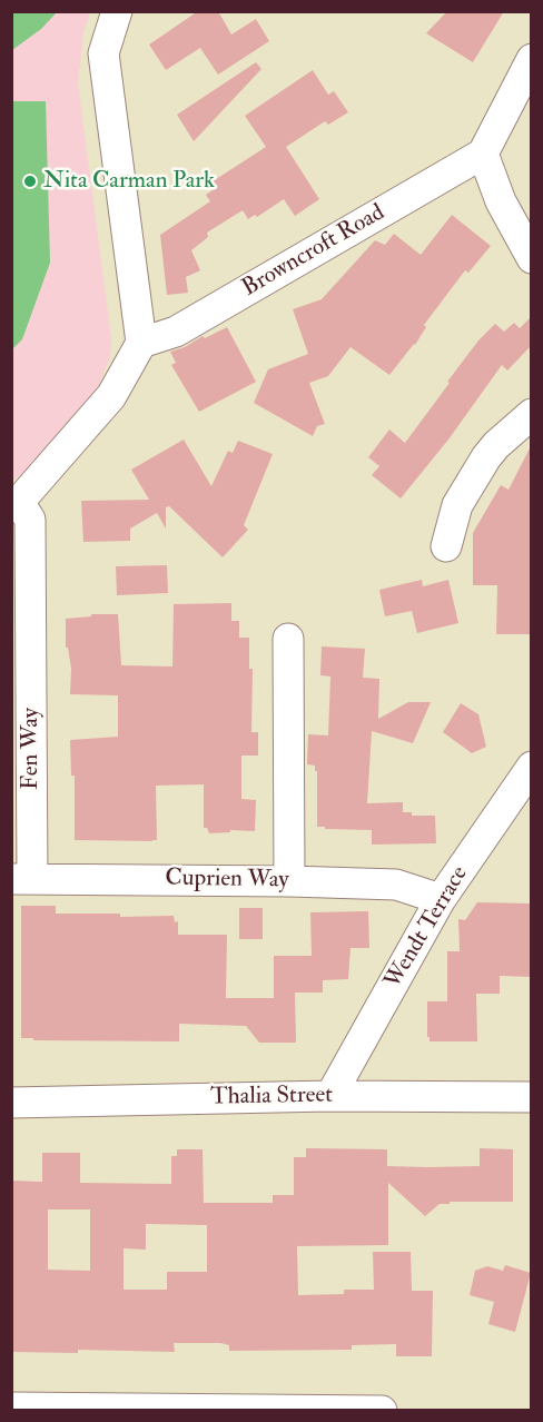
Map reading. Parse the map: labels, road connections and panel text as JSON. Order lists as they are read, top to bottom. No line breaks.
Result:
{"streets":{"street":["Browncroft Road","Fen Way","Cuprien Way","Wendt Terrace","Thalia Street"]},"crossings":[["Fen Way","Cuprien Way"],["Cuprien Way","Wendt Terrace"],["Wendt Terrace","Thalia Street"]],"places":["Nita Carman Park"]}
